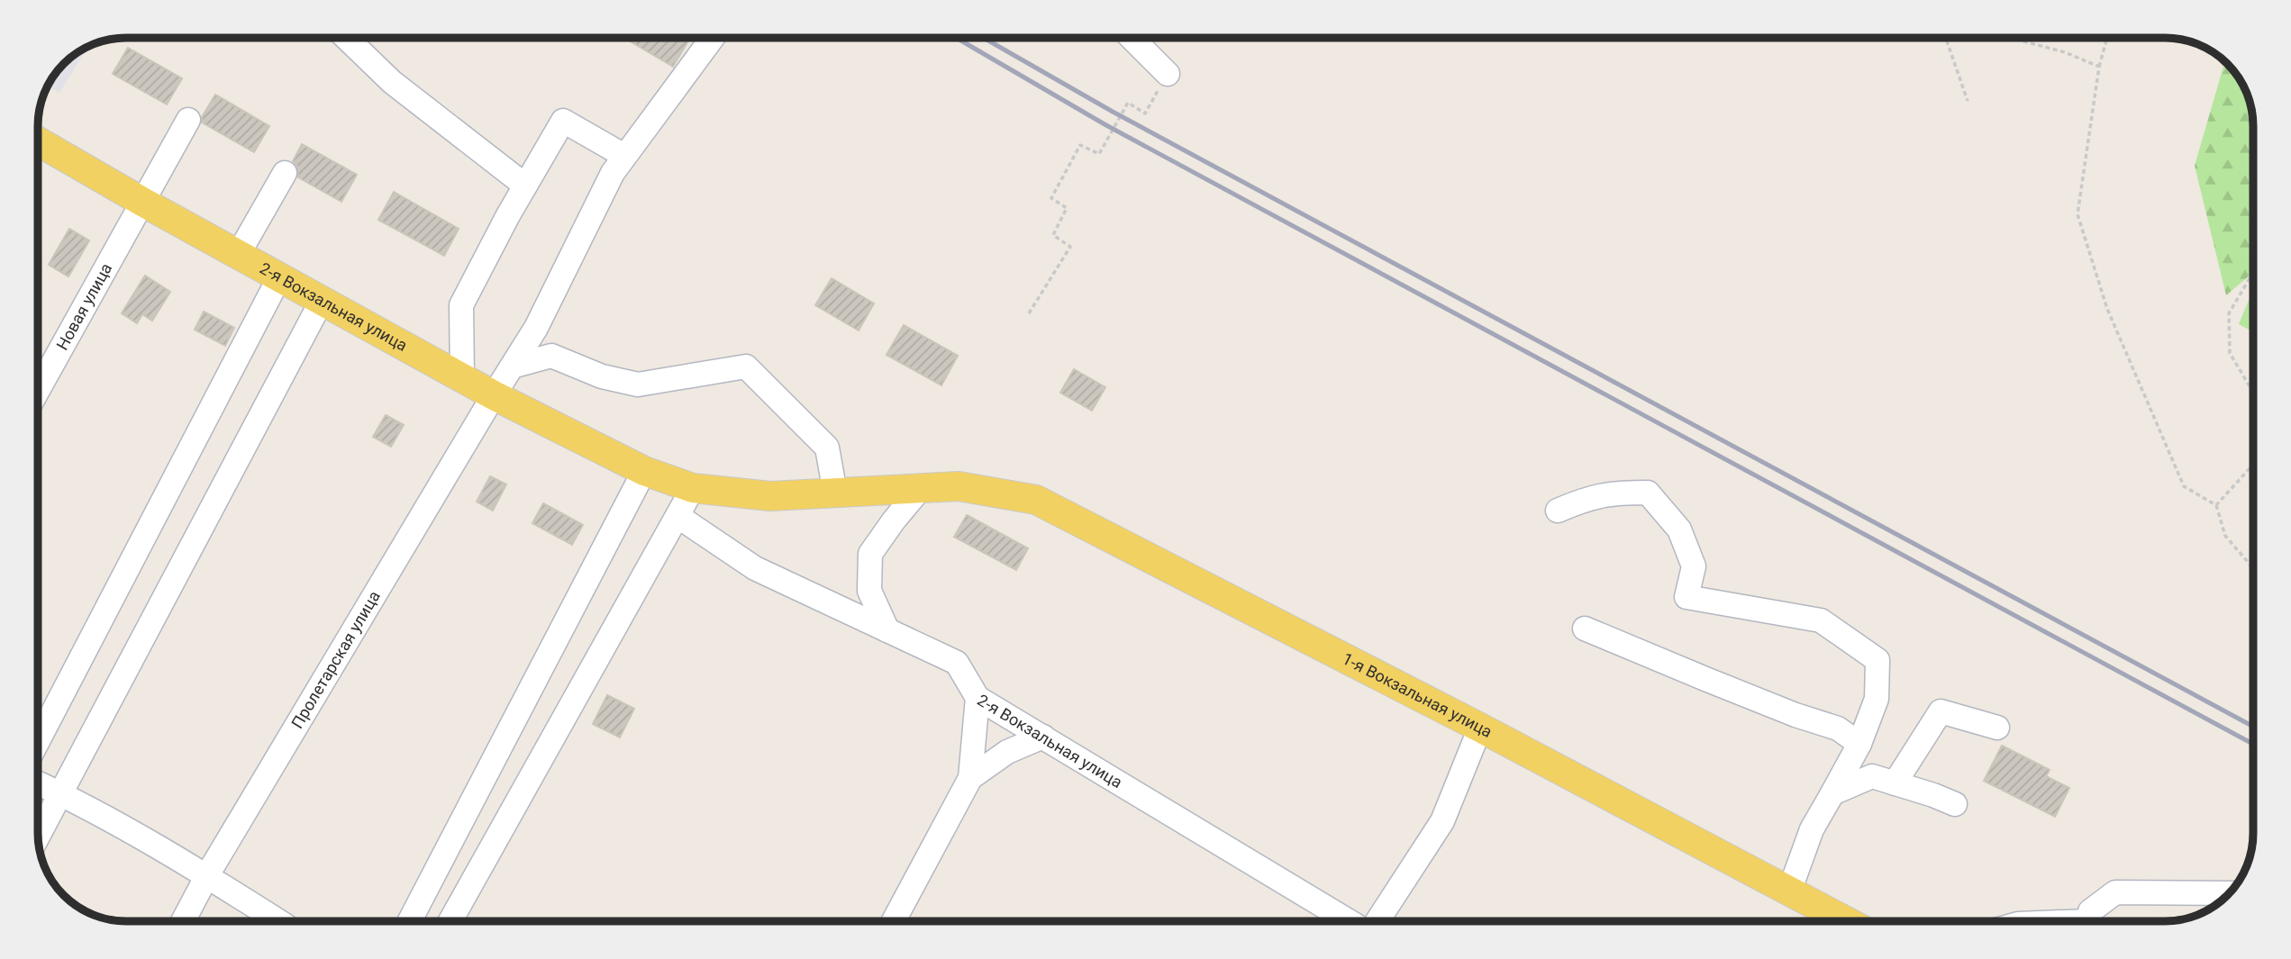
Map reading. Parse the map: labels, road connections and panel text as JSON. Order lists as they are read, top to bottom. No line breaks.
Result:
{"streets":{"main road":["2-я Вокзальная улица","1-я Вокзальная улица"],"street":["Новая улица","Пролетарская улица"]},"crossings":[["Новая улица","2-я Вокзальная улица"],["2-я Вокзальная улица","Пролетарская улица"],["2-я Вокзальная улица","1-я Вокзальная улица"]]}
